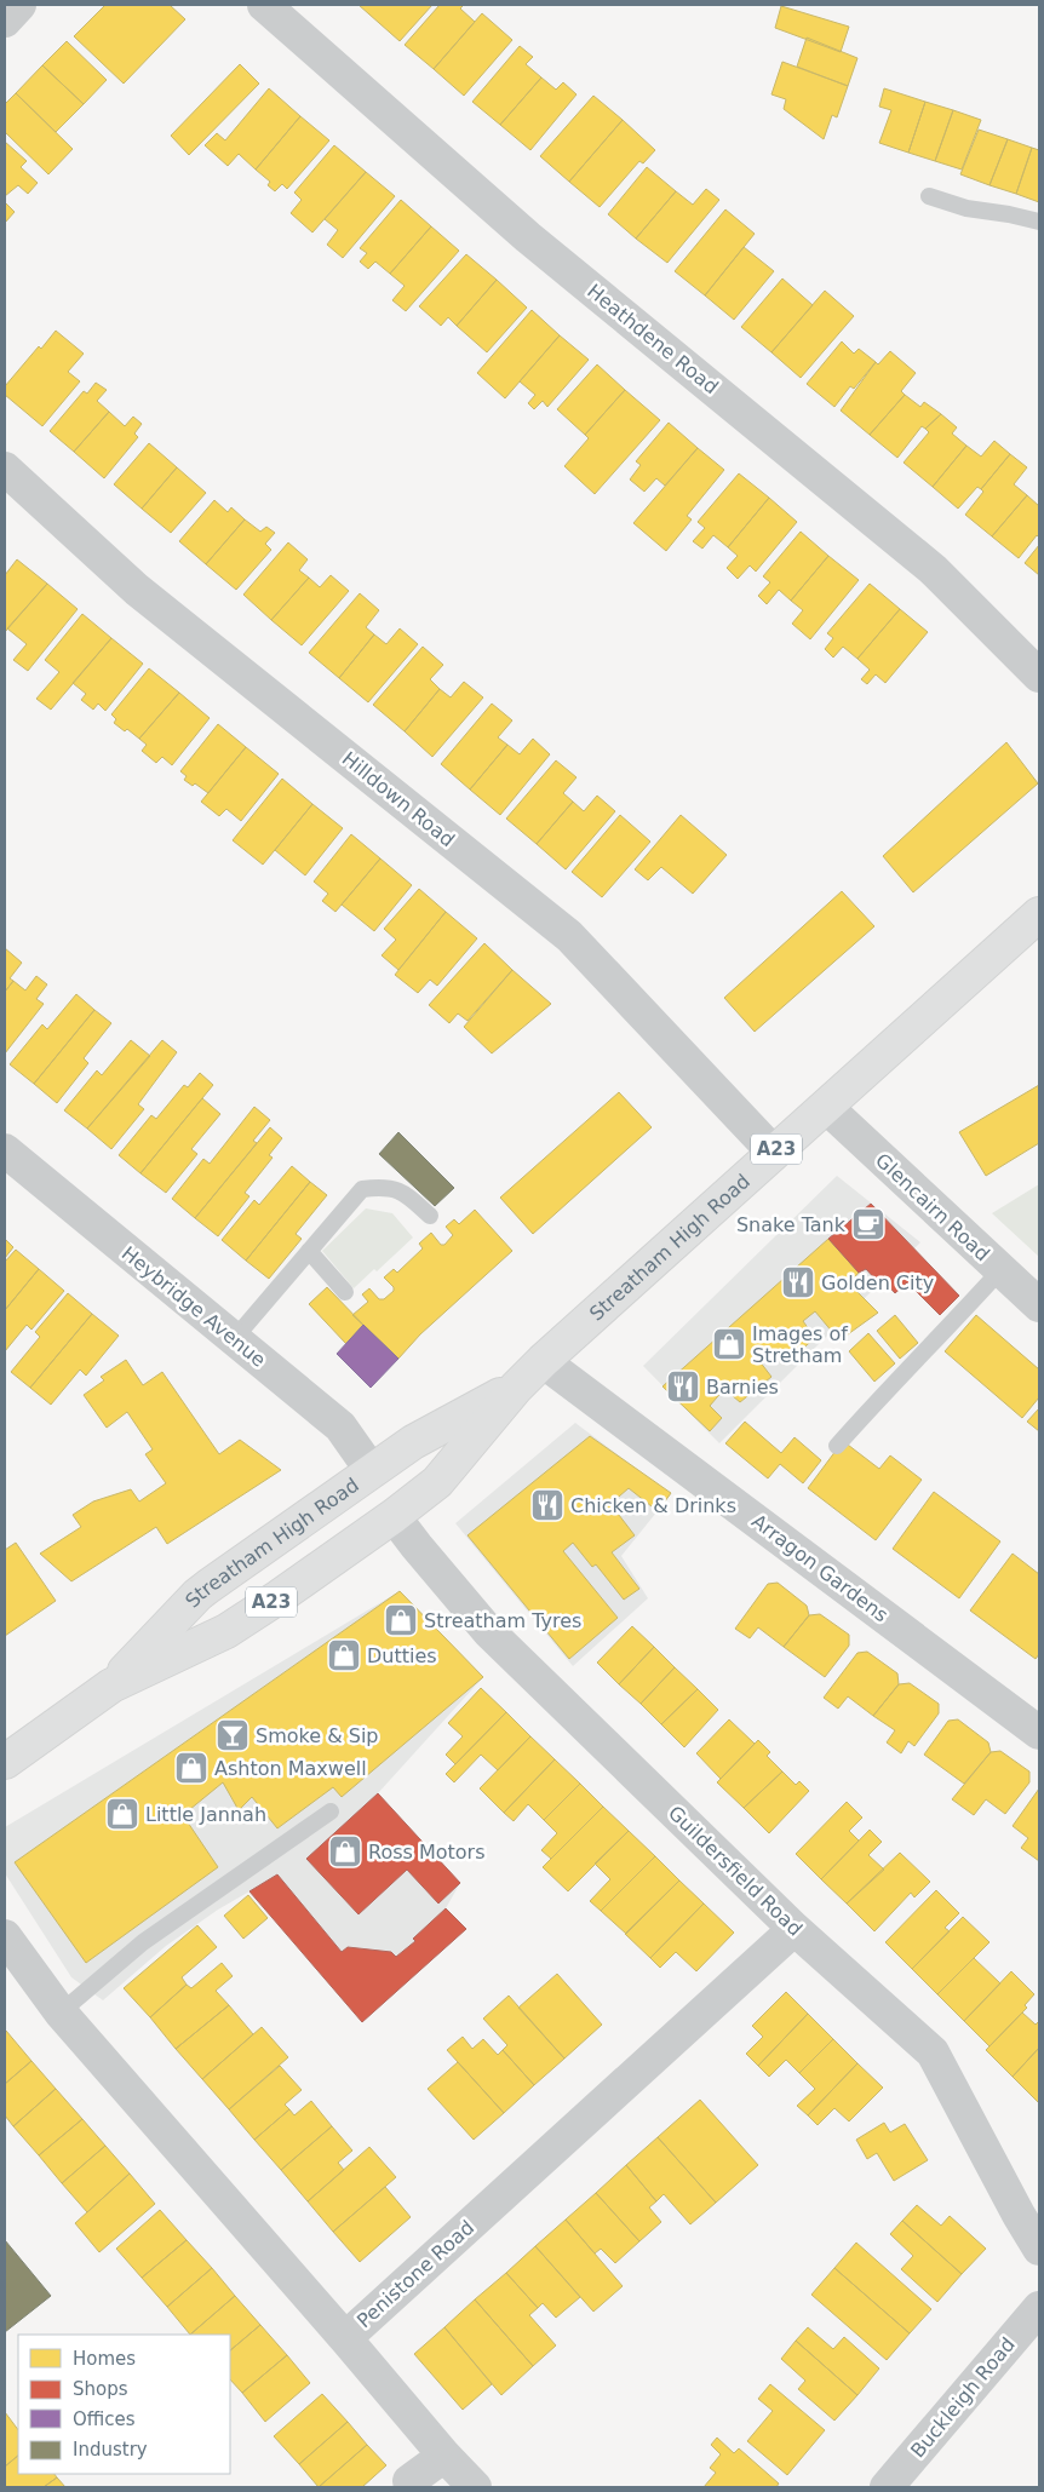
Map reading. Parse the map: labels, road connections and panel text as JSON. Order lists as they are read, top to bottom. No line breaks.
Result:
{"streets":{"highway":["A23","Streatham High Road"],"street":["Heathdene Road","Hilldown Road","Glencairn Road","Heybridge Avenue","Arragon Gardens","Guildersfield Road","Penistone Road","Buckleigh Road"]},"crossings":[["Hilldown Road","Streatham High Road"],["Glencairn Road","Streatham High Road"],["Streatham High Road","Heybridge Avenue"],["Streatham High Road","Arragon Gardens"],["Streatham High Road","Guildersfield Road"],["Guildersfield Road","Penistone Road"]],"places":{"cafe":["Snake Tank"],"restaurant":["Golden City","Barnies","Chicken & Drinks"],"shop":["Images of Stretham","Streatham Tyres","Dutties","Ashton Maxwell","Little Jannah","Ross Motors"],"bar":["Smoke & Sip"]},"legend":["Homes","Shops","Offices","Industry"]}
